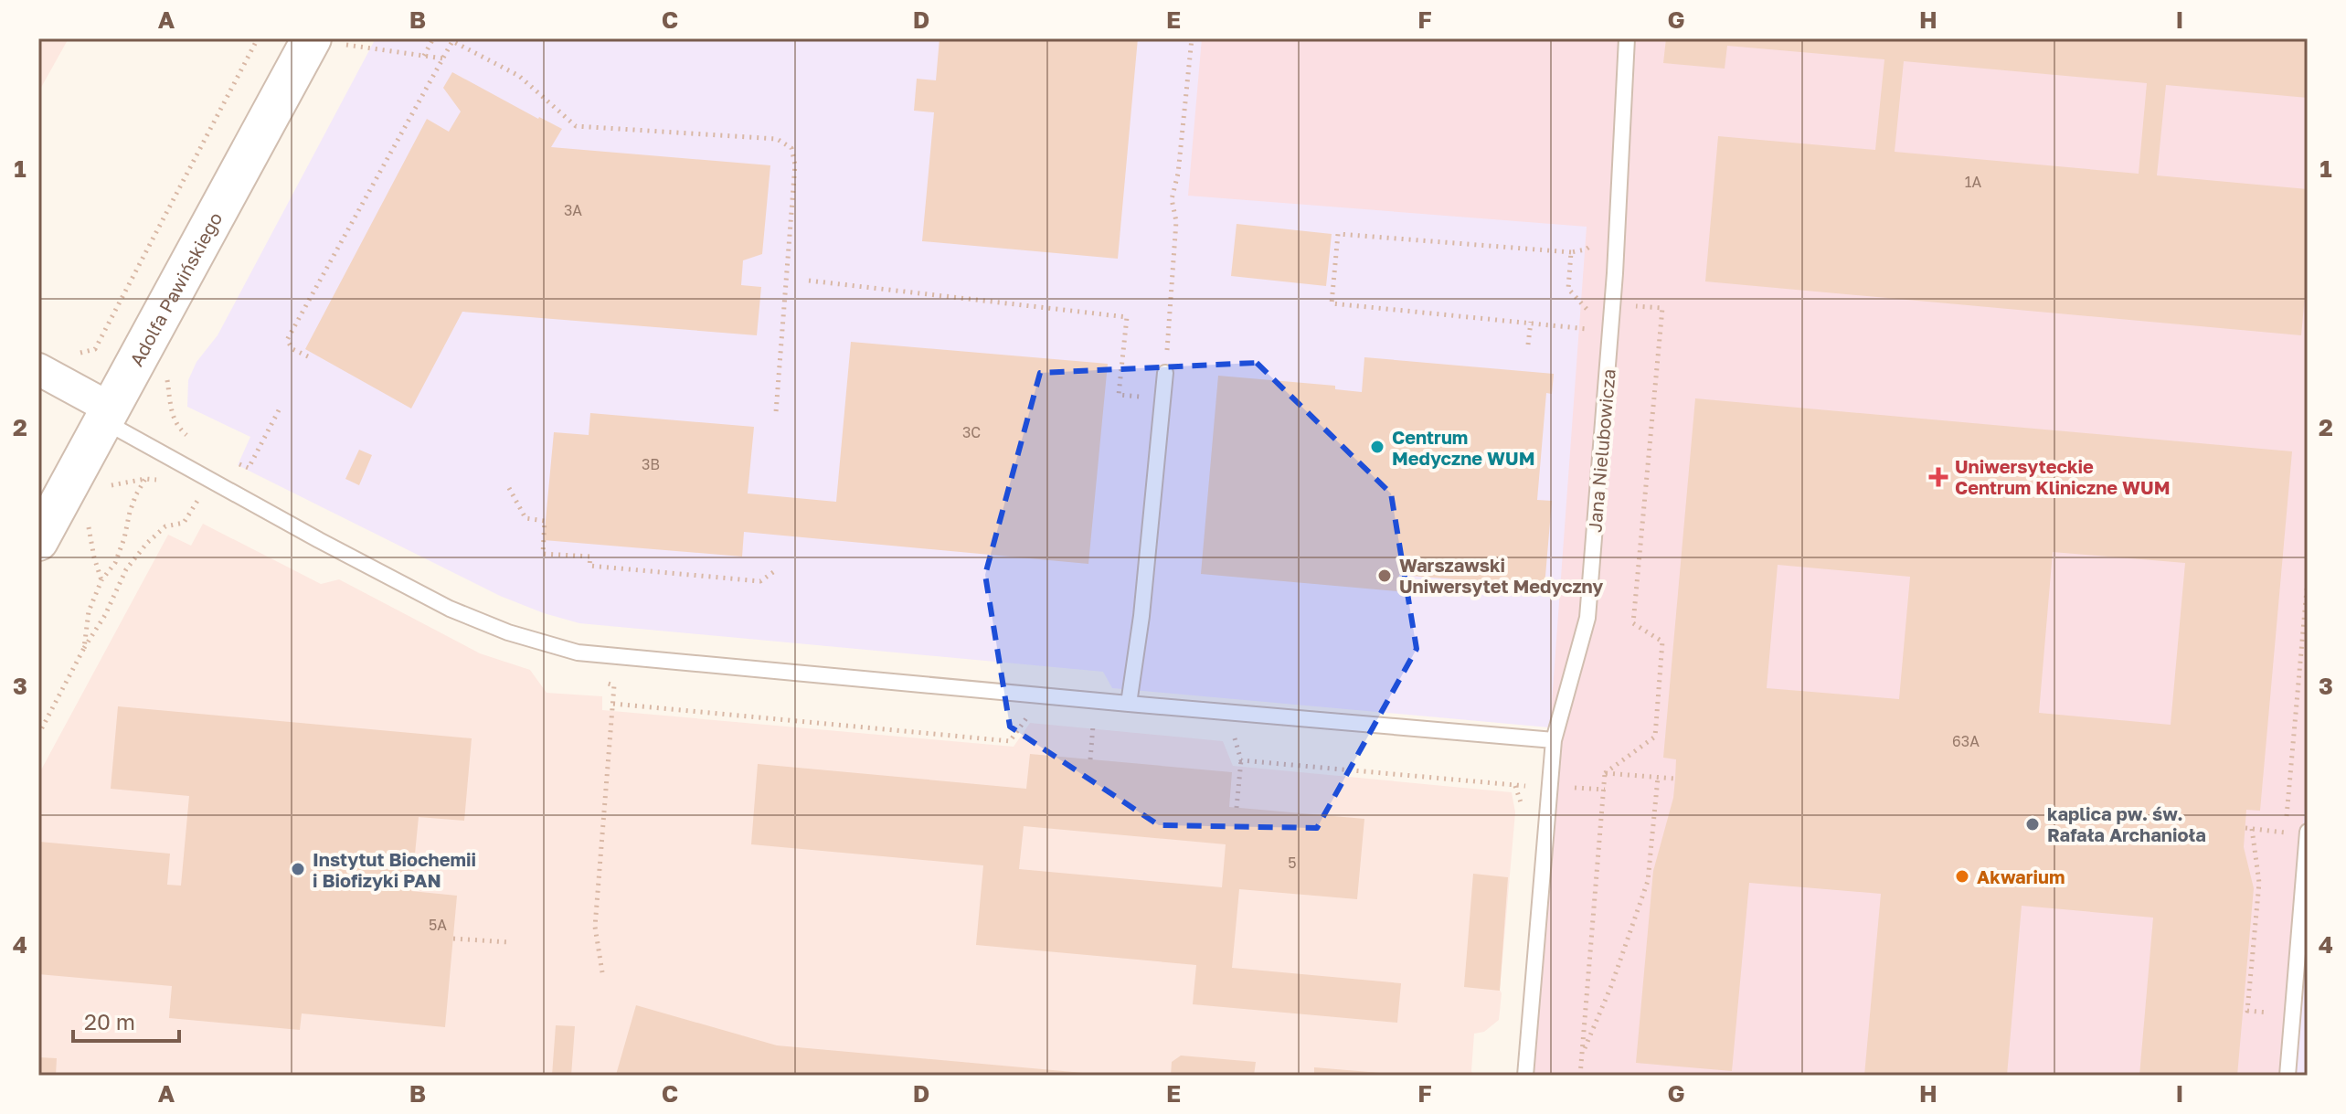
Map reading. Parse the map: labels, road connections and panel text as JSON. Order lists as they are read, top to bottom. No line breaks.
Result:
{"streets":{"street":["Adolfa Pawińskiego"],"lane":["Jana Nielubowicza"]},"places":{"other":["Centrum Medyczne WUM","Warszawski Uniwersytet Medyczny","kaplica pw. św. Rafała Archanioła","Instytut Biochemii i Biofizyki PAN","Akwarium"],"health":["Uniwersyteckie Centrum Kliniczne WUM"]},"house_numbers":["1A","3A","3C","3B","63A","5","5A"],"scale_bar":"20 m","grid":{"columns":["A","B","C","D","E","F","G","H","I"],"rows":["1","2","3","4"]}}
